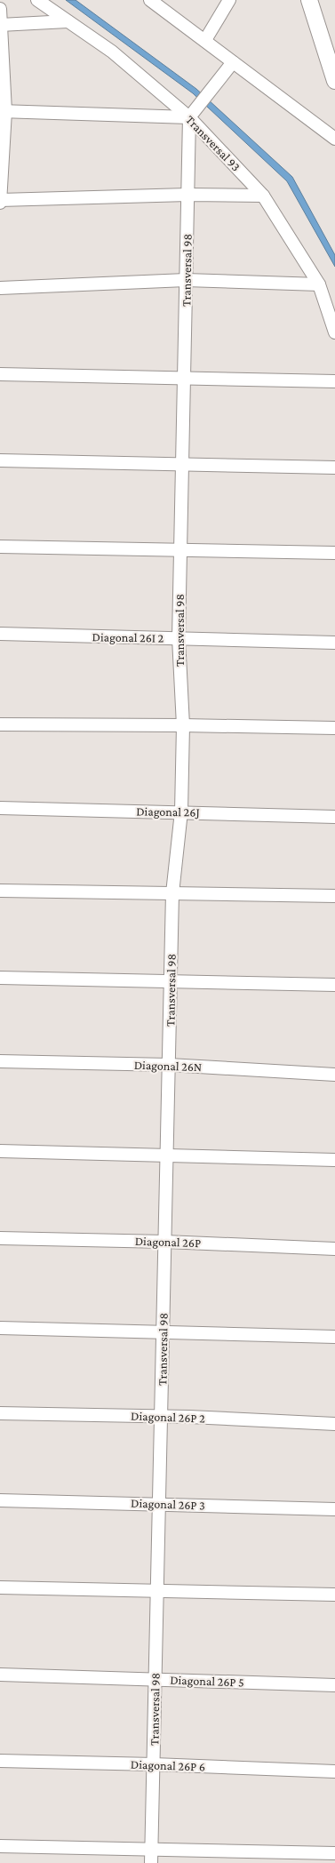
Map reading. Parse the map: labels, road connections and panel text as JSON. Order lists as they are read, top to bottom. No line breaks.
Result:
{"streets":{"street":["Transversal 93","Transversal 98","Diagonal 26I 2","Diagonal 26J","Diagonal 26N","Diagonal 26P","Diagonal 26P 2","Diagonal 26P 3","Diagonal 26P 5","Diagonal 26P 6"]},"crossings":[["Transversal 93","Transversal 98"],["Transversal 98","Diagonal 26I 2"],["Transversal 98","Diagonal 26J"],["Transversal 98","Diagonal 26N"],["Transversal 98","Diagonal 26P"],["Transversal 98","Diagonal 26P 2"],["Transversal 98","Diagonal 26P 3"],["Transversal 98","Diagonal 26P 5"],["Transversal 98","Diagonal 26P 6"]]}
